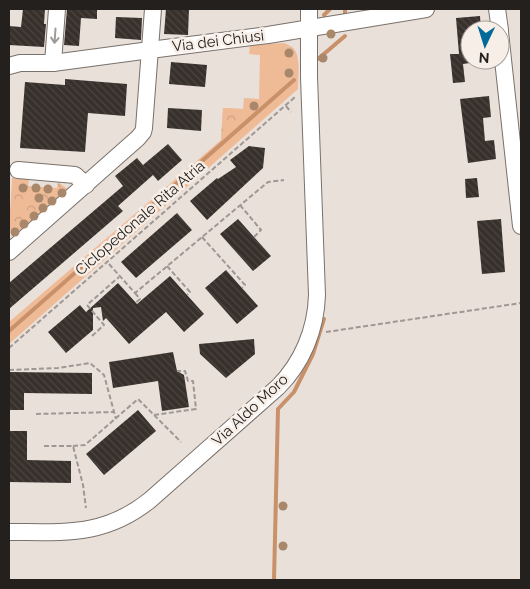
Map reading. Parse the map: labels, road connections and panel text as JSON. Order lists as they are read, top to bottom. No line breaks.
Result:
{"streets":{"street":["Via dei Chiusi","Via Aldo Moro"],"path":["Ciclopedonale Rita Atria"]},"crossings":[["Via dei Chiusi","Via Aldo Moro"]],"north":"bottom"}
